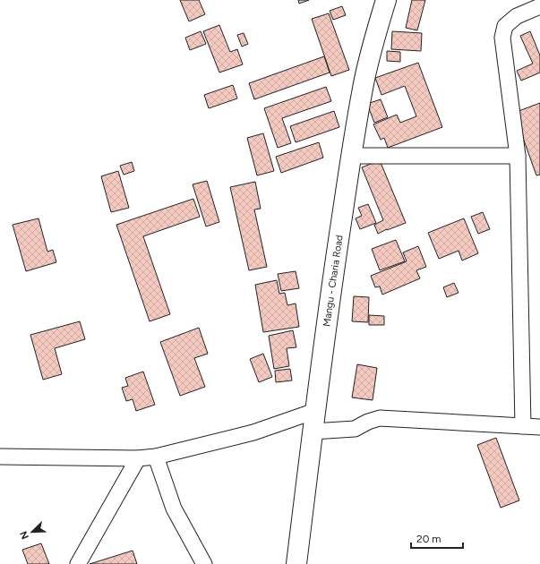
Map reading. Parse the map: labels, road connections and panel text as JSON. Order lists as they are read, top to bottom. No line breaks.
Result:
{"streets":{"street":["Mangu - Charia Road"]},"scale_bar":"20 m","north":"bottom left"}
